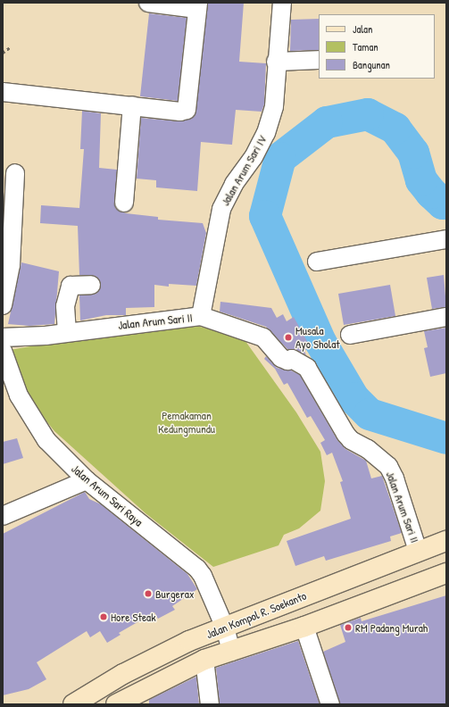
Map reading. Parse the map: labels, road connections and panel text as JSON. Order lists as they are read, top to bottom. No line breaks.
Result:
{"streets":{"main road":["Jalan Kompol R. Soekanto"],"street":["Jalan Arum Sari IV","Jalan Arum Sari II","Jalan Arum Sari Raya"]},"crossings":[["Jalan Arum Sari IV","Jalan Arum Sari II"],["Jalan Arum Sari II","Jalan Kompol R. Soekanto"],["Jalan Arum Sari Raya","Jalan Kompol R. Soekanto"]],"parks":["Pemakaman Kedungmundu"],"places":["Musala Ayo Sholat","Burgerax","Hore Steak","RM Padang Murah"],"legend":["Jalan","Taman","Bangunan"]}
